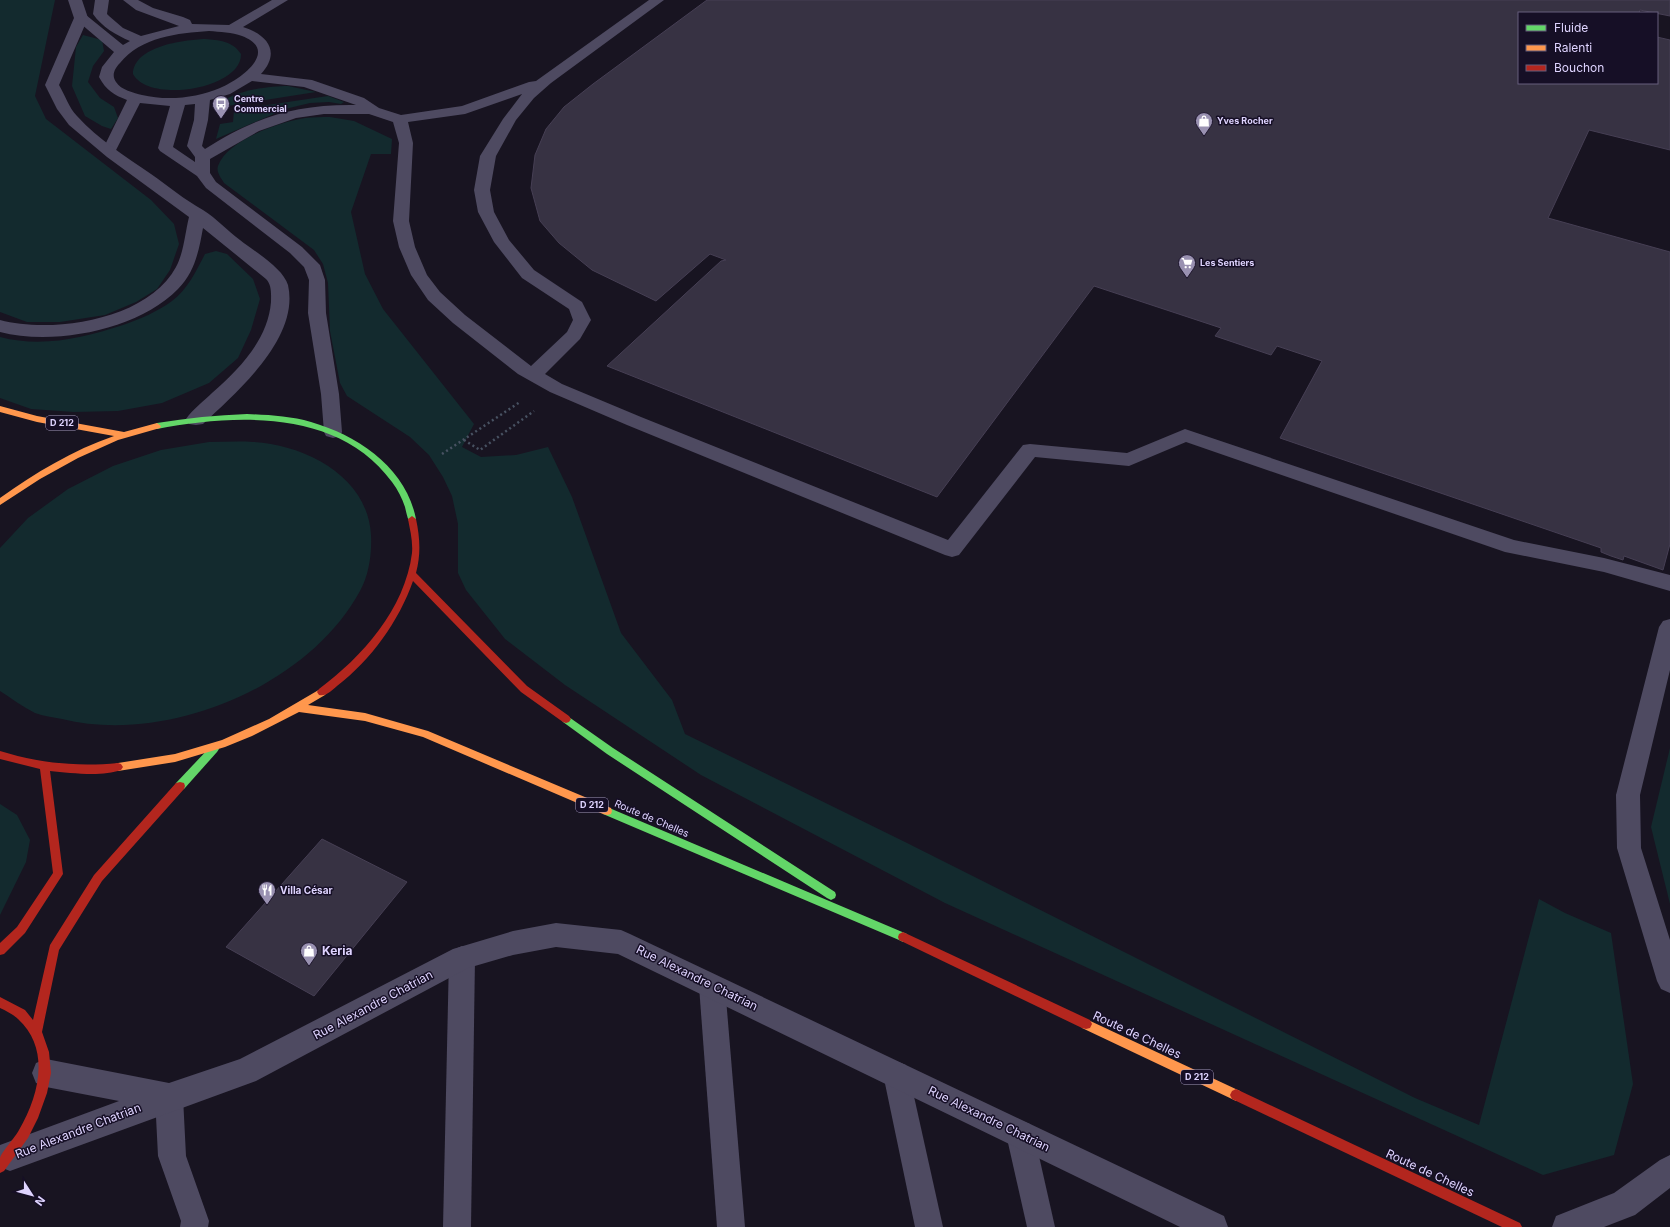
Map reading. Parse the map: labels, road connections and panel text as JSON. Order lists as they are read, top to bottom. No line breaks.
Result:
{"streets":{"main road":["D 212","Route de Chelles"],"street":["Rue Alexandre Chatrian"]},"places":{"bus stop":["Centre Commercial"],"shop":["Yves Rocher","Keria"],"supermarket":["Les Sentiers"],"restaurant":["Villa César"]},"legend":["Fluide","Ralenti","Bouchon"],"north":"bottom right"}
